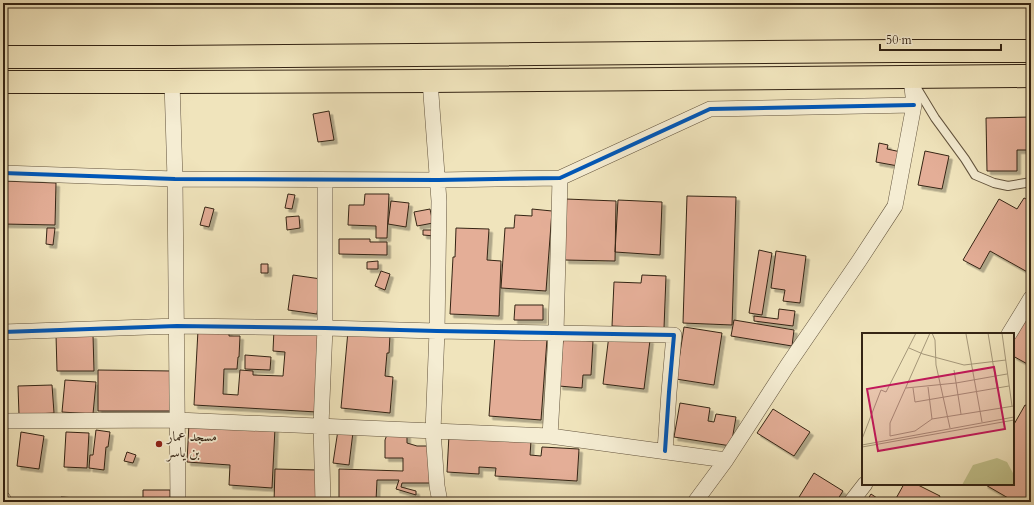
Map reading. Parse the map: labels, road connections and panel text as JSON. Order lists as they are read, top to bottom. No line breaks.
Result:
{"places":["مسجد عمار بن ياسر"],"scale_bar":"50 m"}
